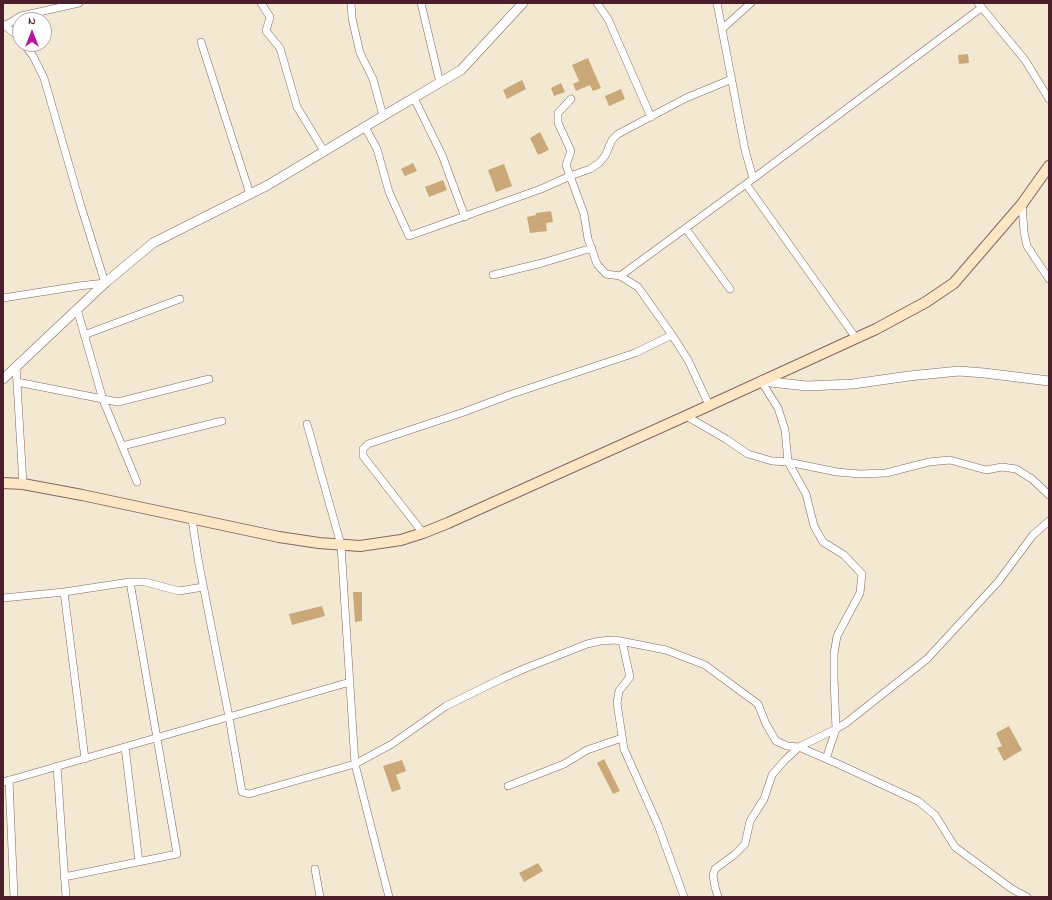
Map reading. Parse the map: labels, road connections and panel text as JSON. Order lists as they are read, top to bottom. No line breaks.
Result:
{"north":"top"}
